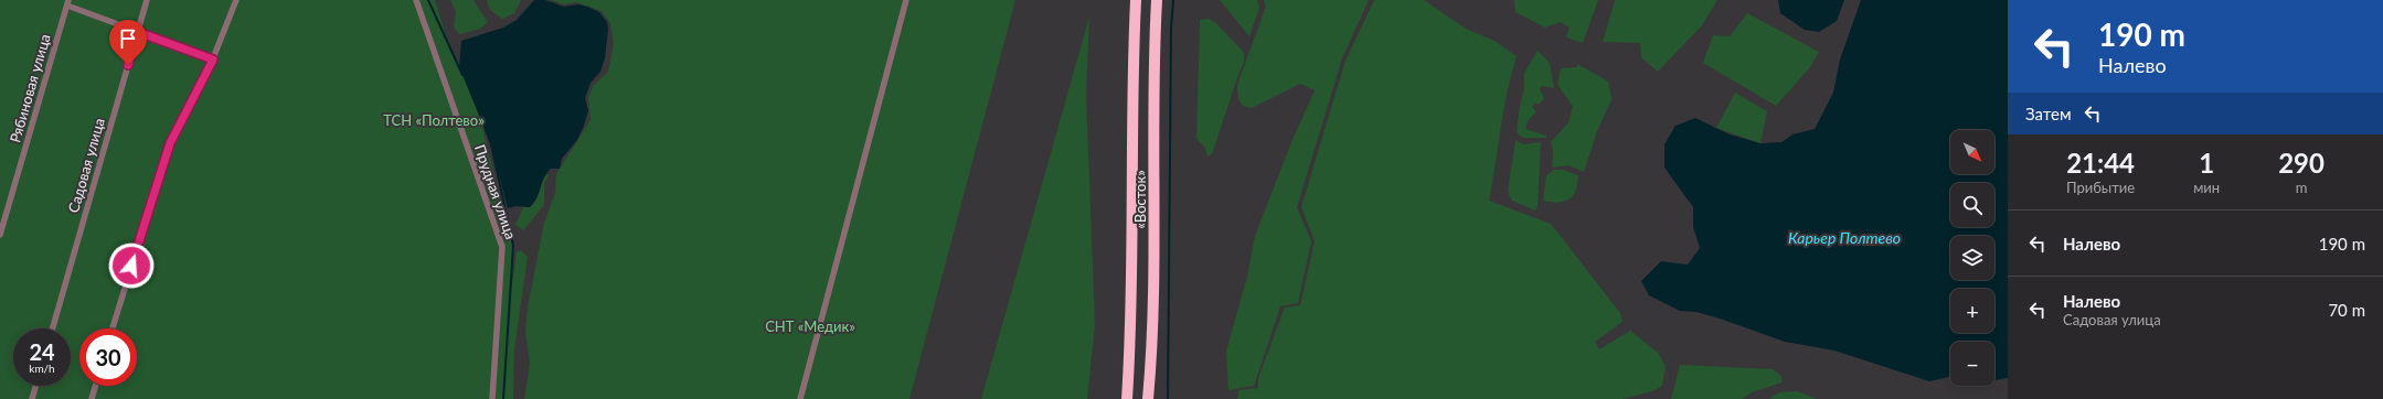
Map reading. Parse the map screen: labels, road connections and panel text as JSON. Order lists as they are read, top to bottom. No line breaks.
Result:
{"streets":{"highway":["«Восток»"],"street":["Рябиновая улица","Садовая улица","Прудная улица"]},"water":["Карьер Полтево"],"parks":["ТСН «Полтево»","СНТ «Медик»"],"north":"bottom right","page":{"turn":["190 m","Налево"],"then":"Затем","map_buttons":["+","−"],"eta":["21:44","Прибытие","1","мин","290","m"],"list":[{"name":"Налево","value":"190 m"},{"name":"Налево","note":"Садовая улица","value":"70 m"}],"speed":"24 km/h","limit":"30"}}
